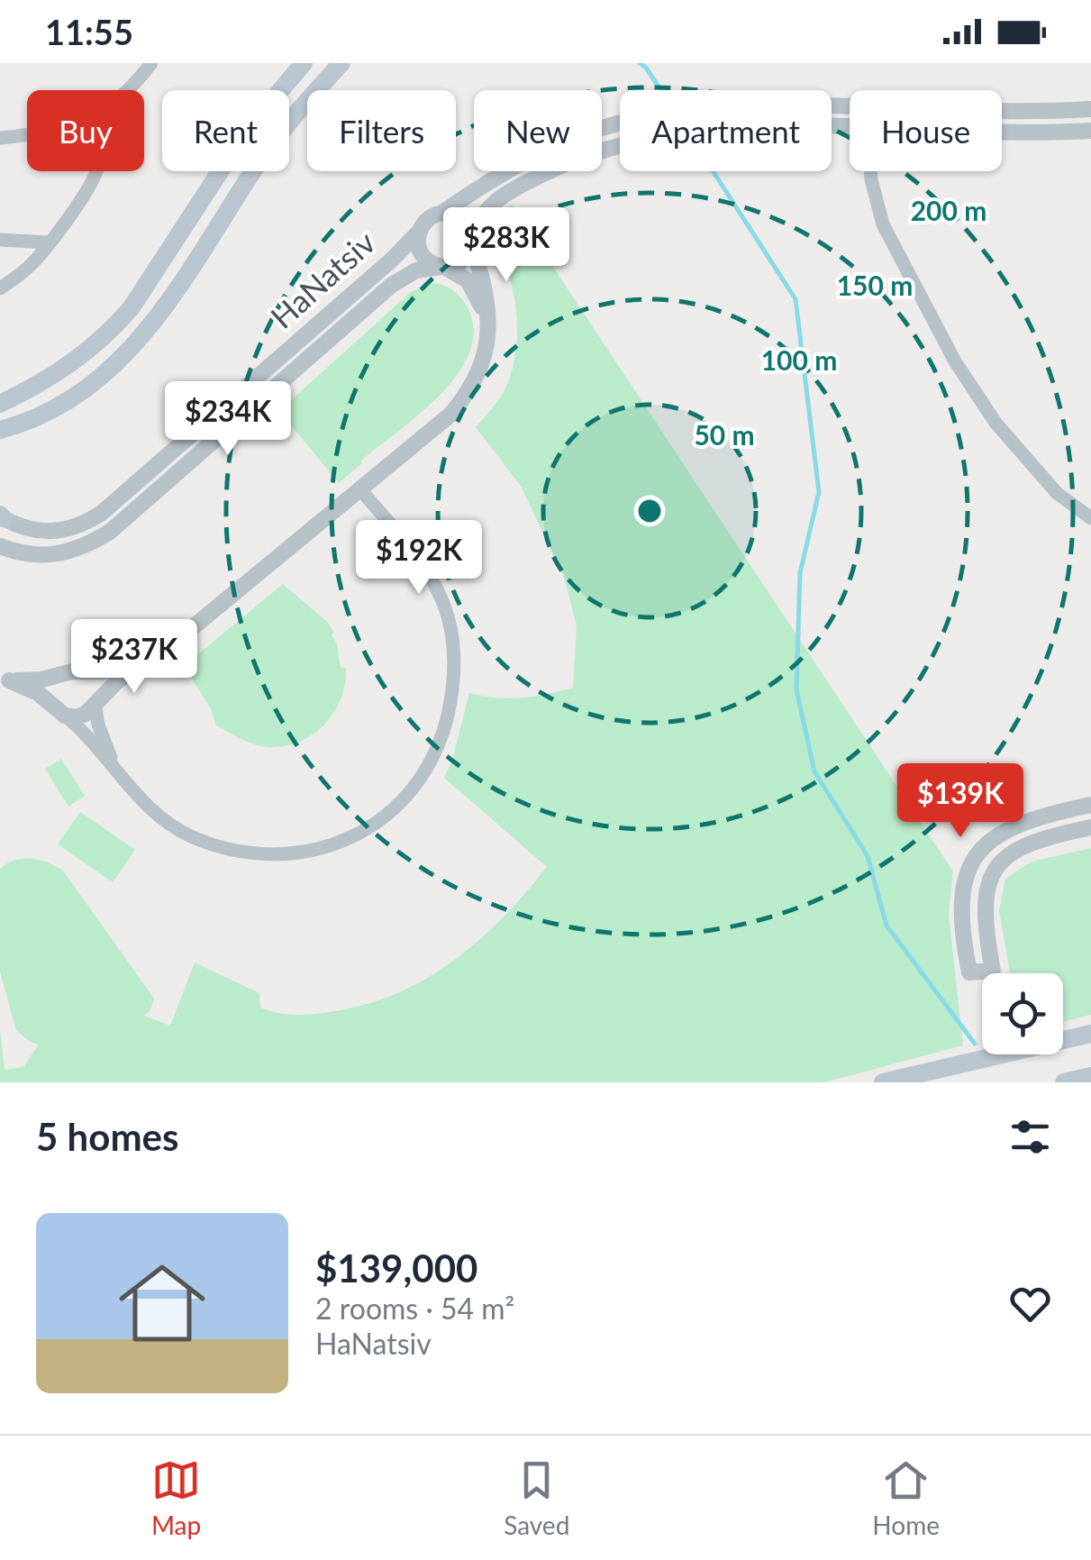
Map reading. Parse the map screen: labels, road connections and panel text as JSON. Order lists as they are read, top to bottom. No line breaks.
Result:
{"streets":{"street":["HaNatsiv"]},"page":{"status":"11:55","chip":["Buy","Rent","Filters","New","Apartment","House"],"price":["$283K","$234K","$192K","$237K","$139K"],"heading":"5 homes","list":[{"name":"$139,000","note":"2 rooms · 54 m² · HaNatsiv"}],"tabs":["Map","Saved","Home"]},"rings":["200 m","150 m","100 m","50 m"]}
